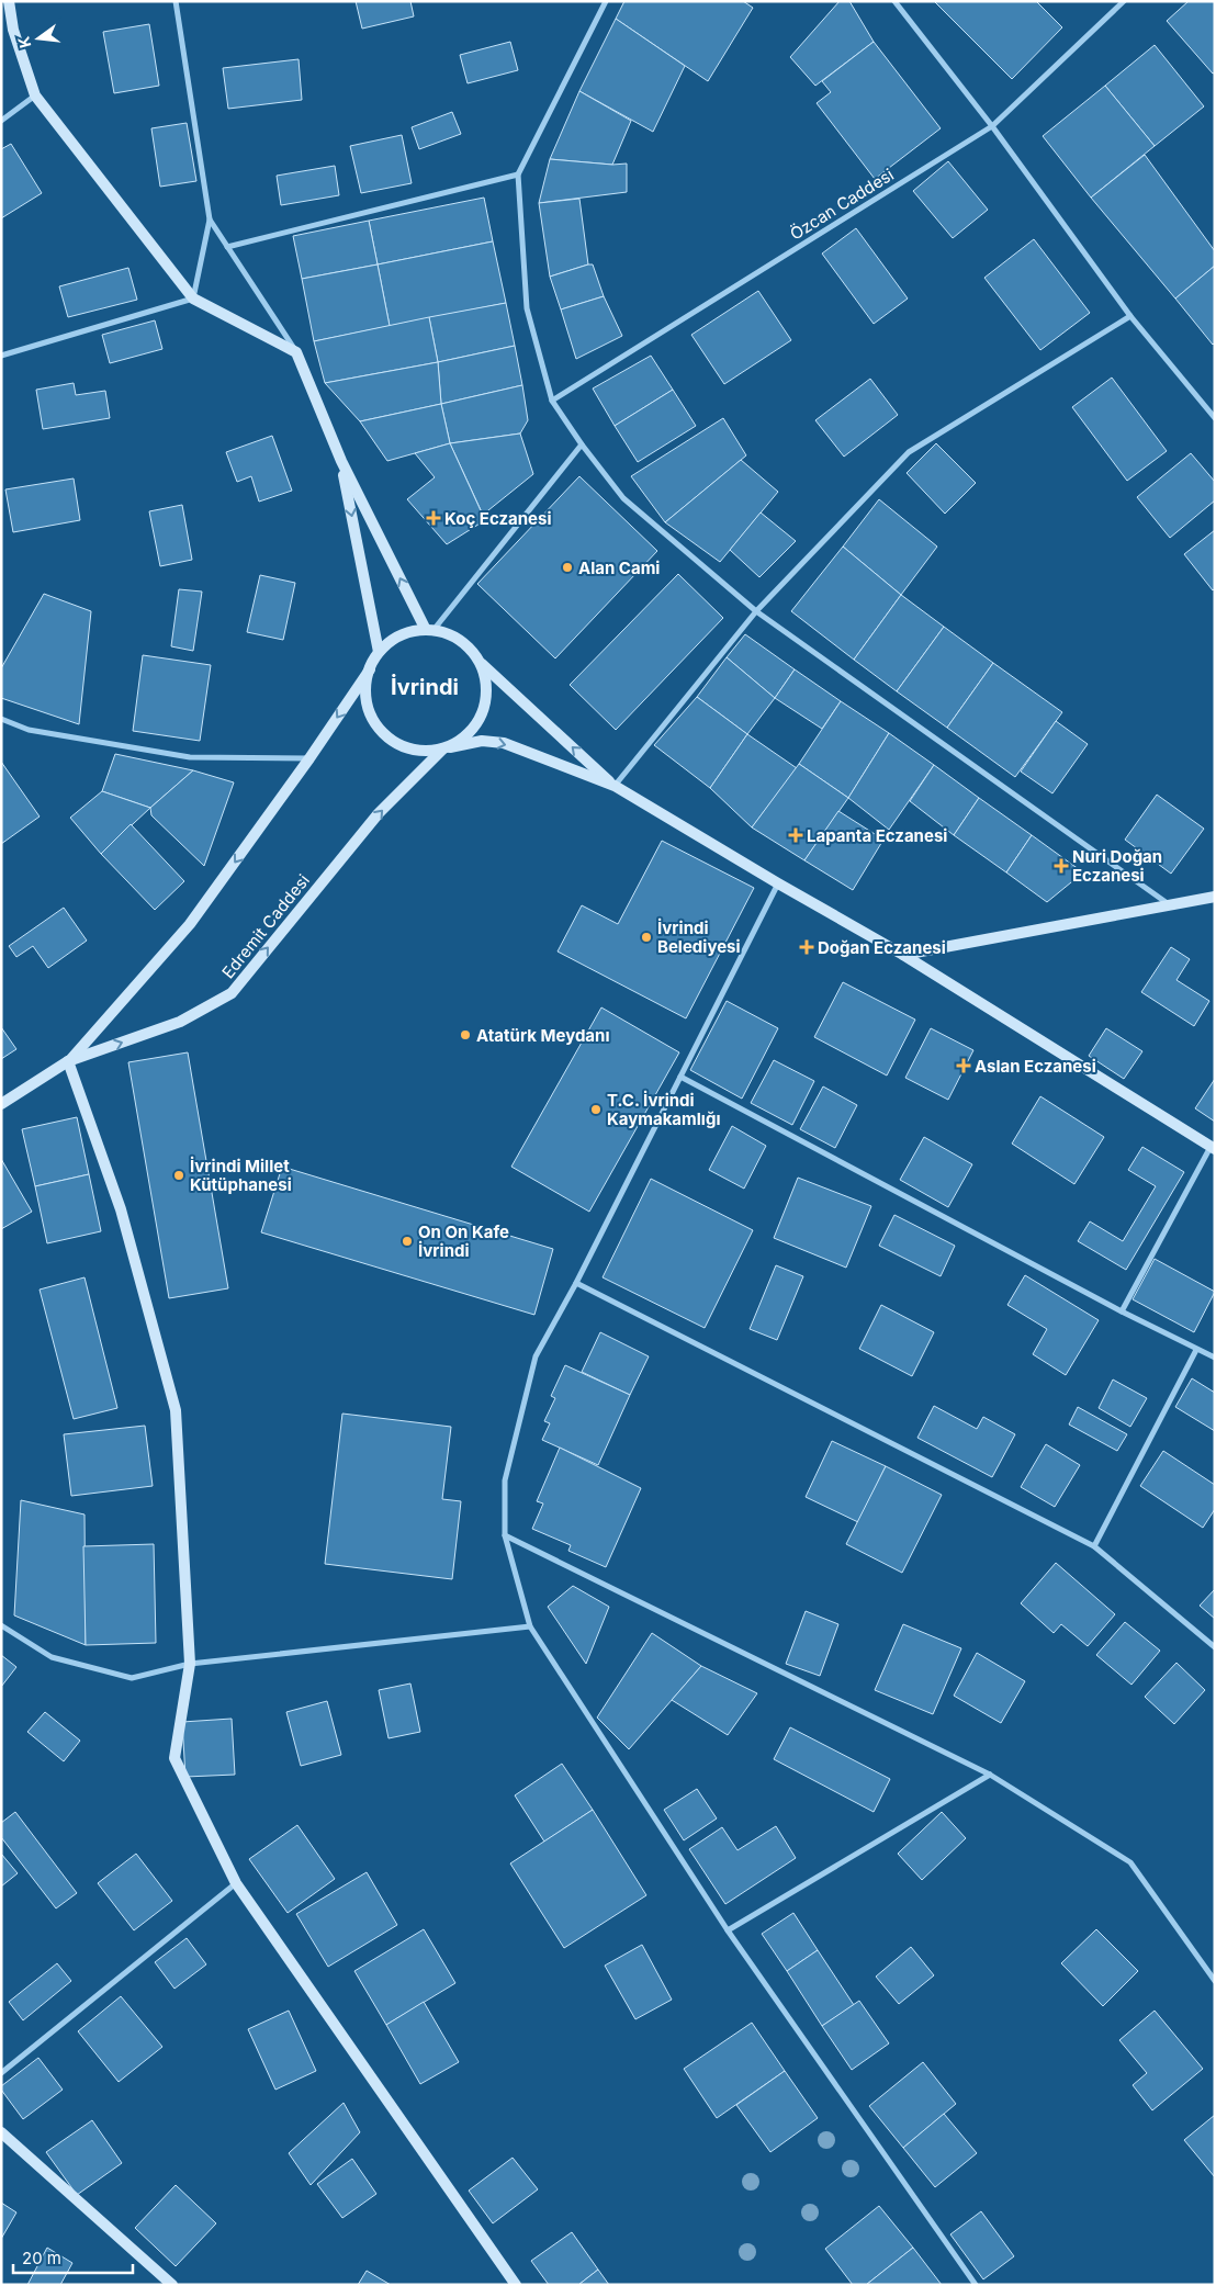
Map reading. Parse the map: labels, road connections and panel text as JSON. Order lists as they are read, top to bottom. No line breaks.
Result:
{"streets":{"main road":["Edremit Caddesi"],"street":["Özcan Caddesi"]},"districts":["İvrindi"],"places":{"health":["Koç Eczanesi","Lapanta Eczanesi","Nuri Doğan Eczanesi","Doğan Eczanesi","Aslan Eczanesi"],"other":["Alan Cami","İvrindi Belediyesi","Atatürk Meydanı","T.C. İvrindi Kaymakamlığı","İvrindi Millet Kütüphanesi","On On Kafe İvrindi"]},"scale_bar":"20 m","north":"left"}
